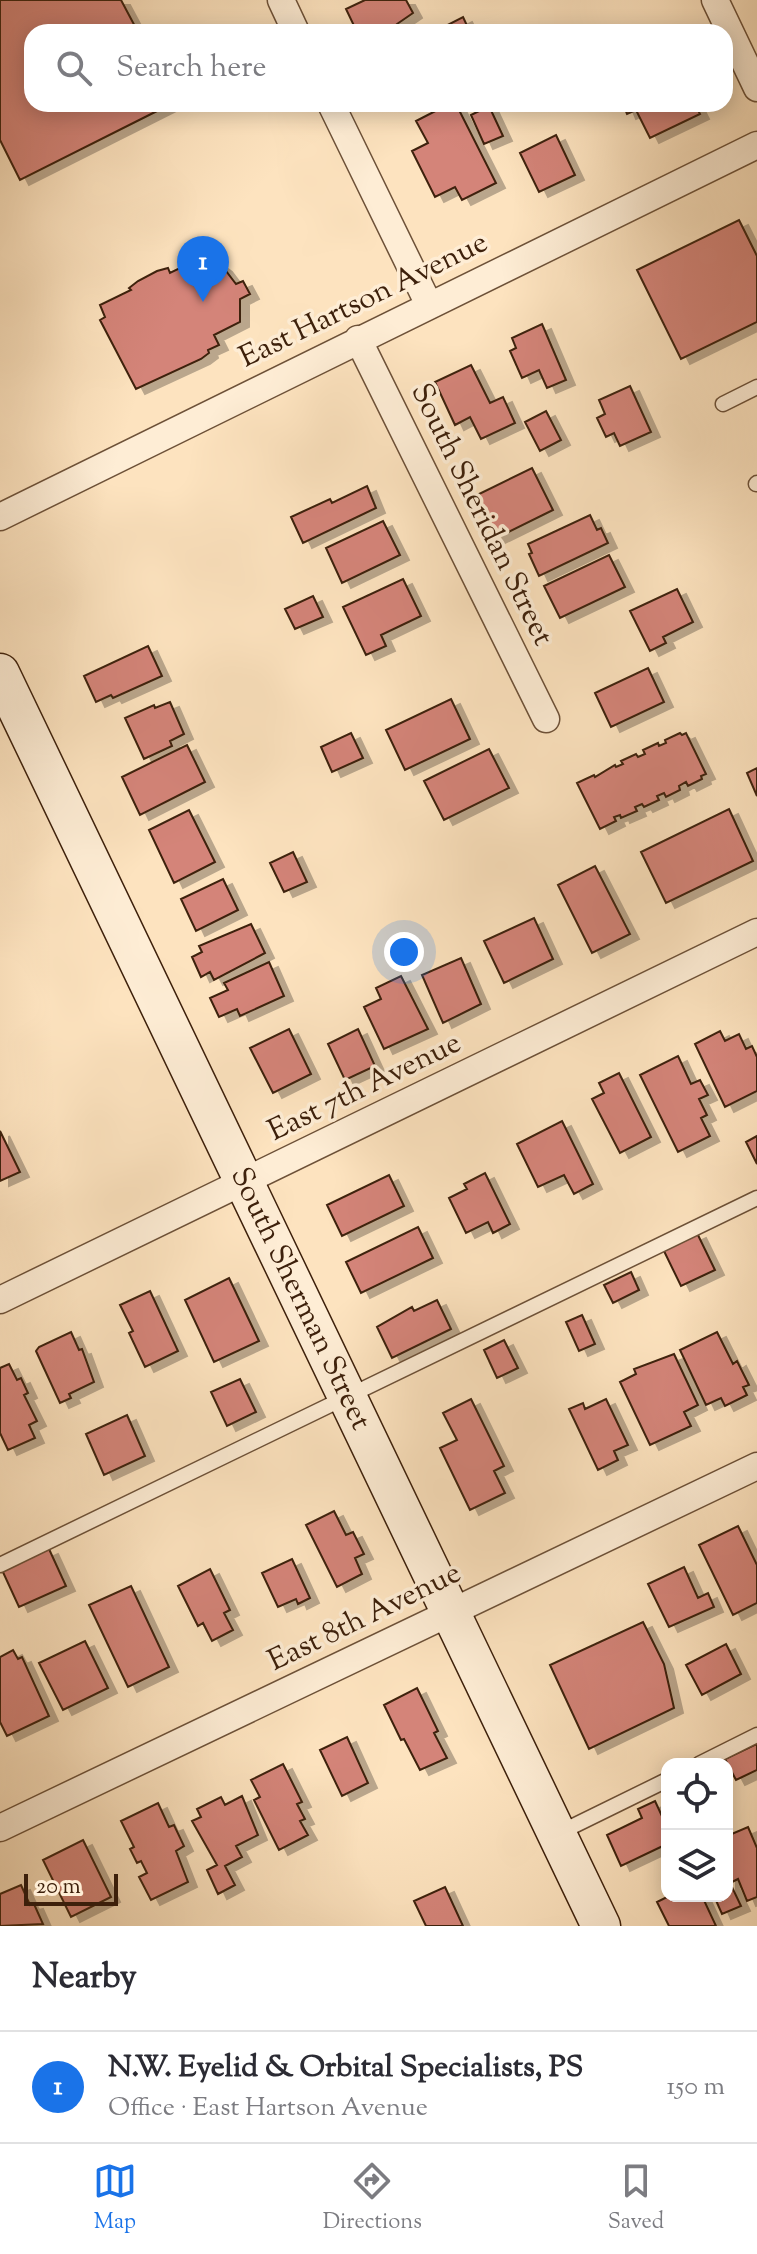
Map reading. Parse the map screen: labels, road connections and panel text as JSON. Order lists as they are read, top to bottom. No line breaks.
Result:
{"streets":{"street":["East Hartson Avenue","South Sheridan Street","East 7th Avenue","South Sherman Street","East 8th Avenue"]},"crossings":[["East Hartson Avenue","South Sheridan Street"],["East 7th Avenue","South Sherman Street"],["South Sherman Street","East 8th Avenue"]],"scale_bar":"20 m","page":{"search":"Search here","pins":"1","scale":"20 m","heading":"Nearby","list":[{"mark":"1","name":"N.W. Eyelid & Orbital Specialists, PS","note":"Office · East Hartson Avenue","value":"150 m"}],"nav":["Map","Directions","Saved"]}}
